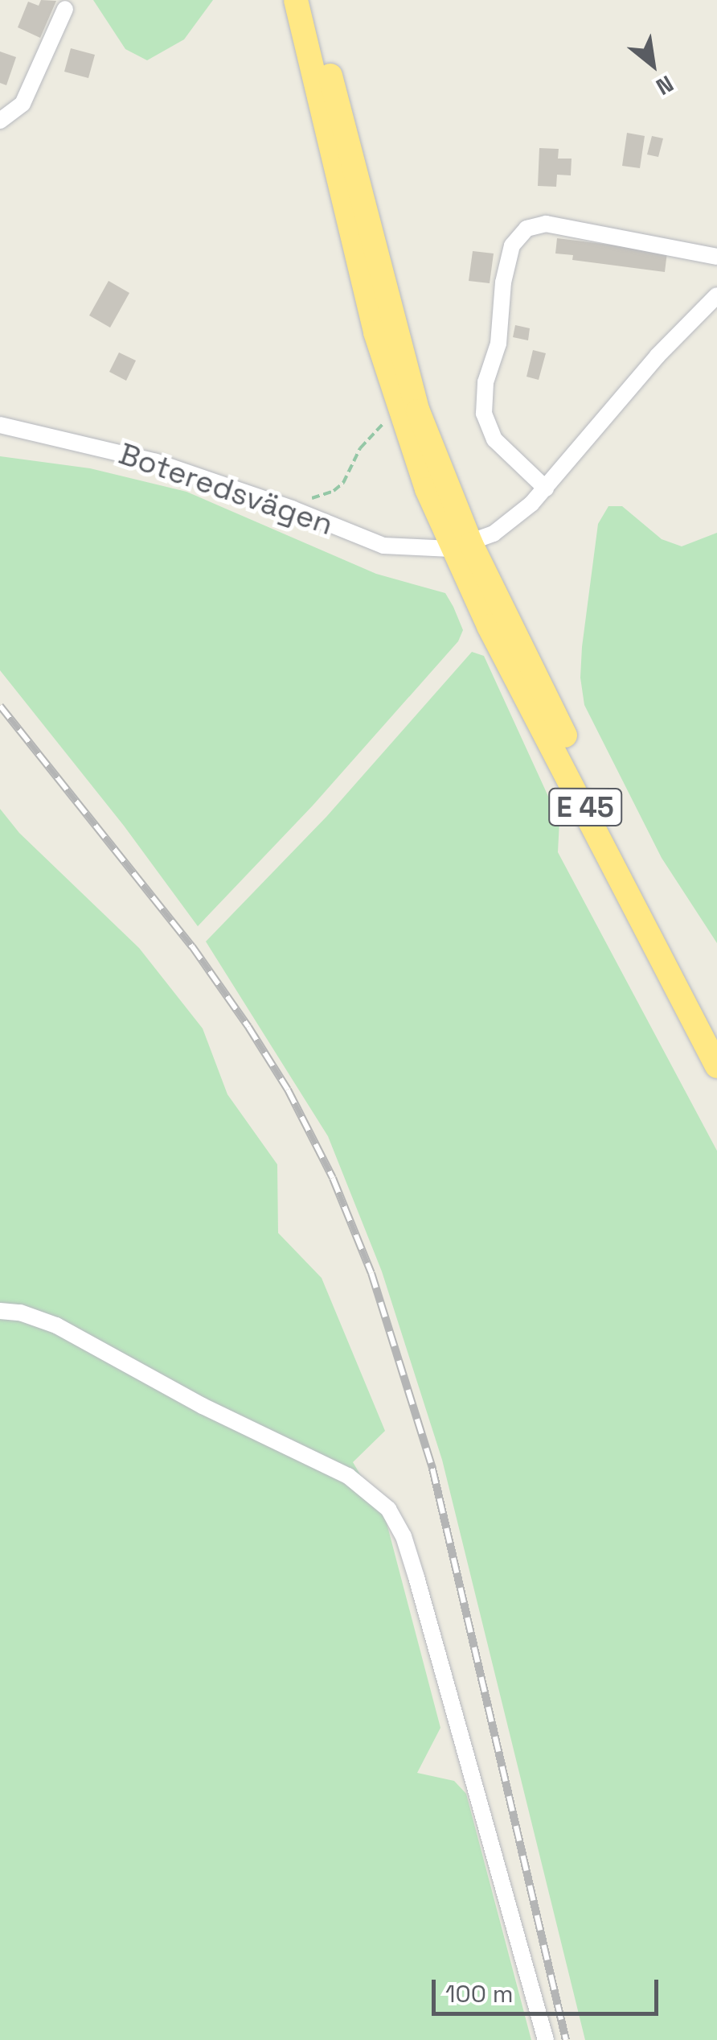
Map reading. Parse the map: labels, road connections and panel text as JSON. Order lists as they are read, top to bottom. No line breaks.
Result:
{"streets":{"highway":["E 45"],"street":["Boteredsvägen"]},"crossings":[["Boteredsvägen","E 45"]],"scale_bar":"100 m","north":"bottom right"}
